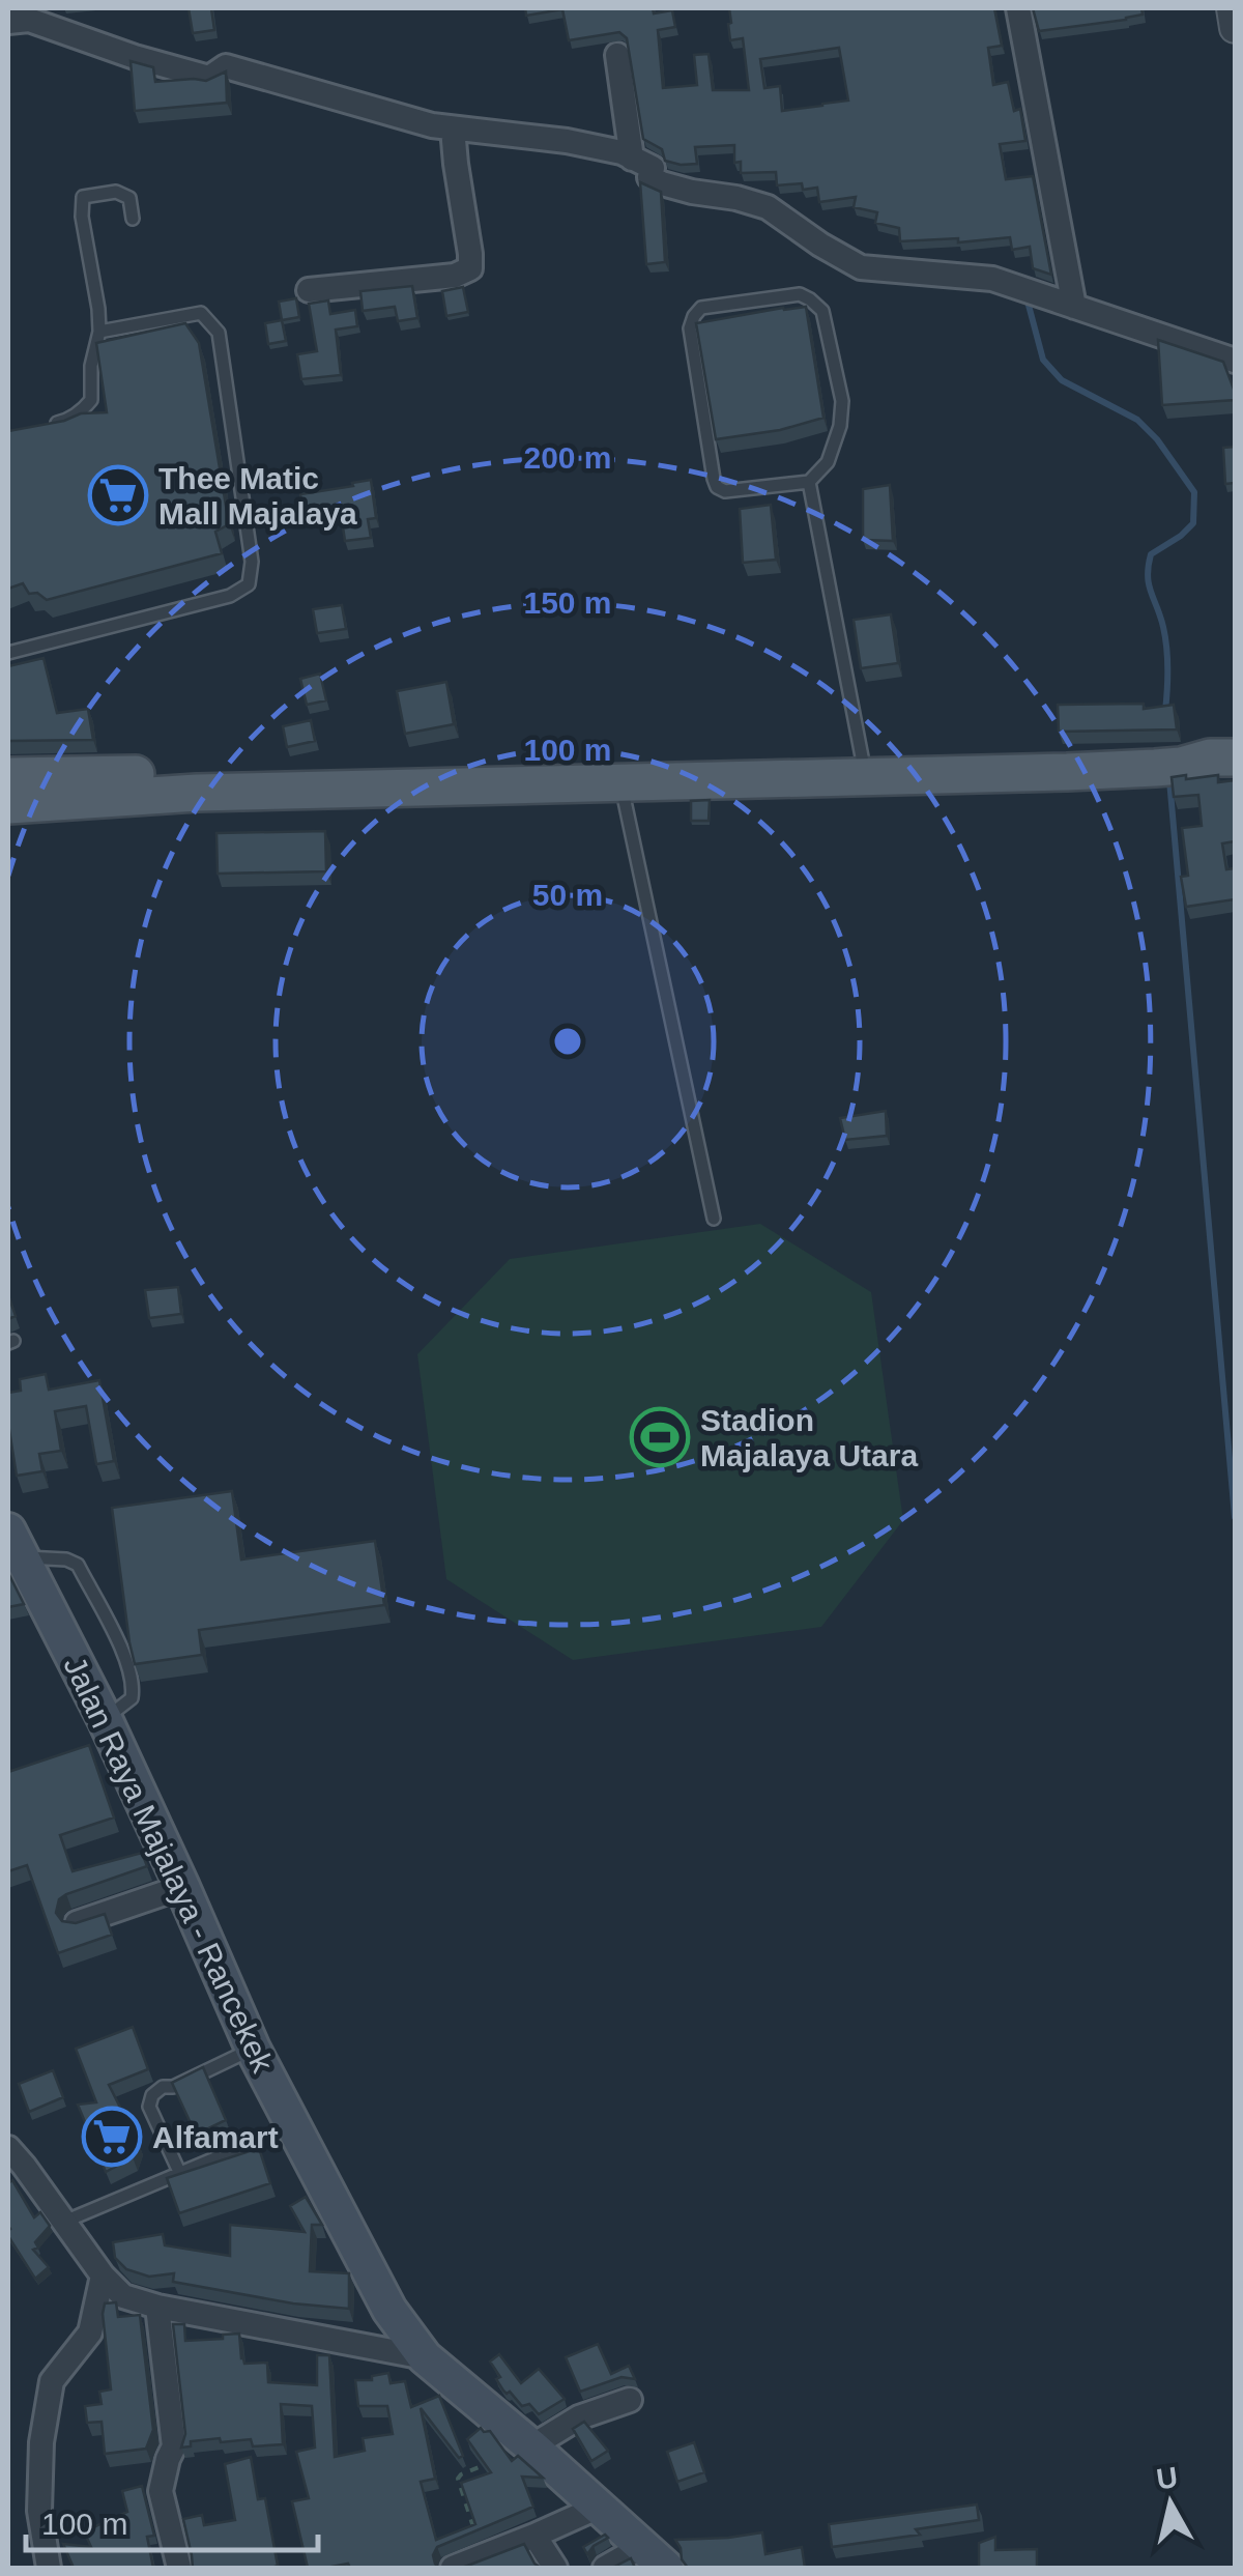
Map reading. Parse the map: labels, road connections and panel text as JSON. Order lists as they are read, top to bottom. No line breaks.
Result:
{"streets":{"main road":["Jalan Raya Majalaya - Rancekek"]},"places":{"supermarket":["Thee Matic Mall Majalaya","Alfamart"],"sports":["Stadion Majalaya Utara"]},"scale_bar":"100 m","north":"top","rings":["200 m","150 m","100 m","50 m"]}
